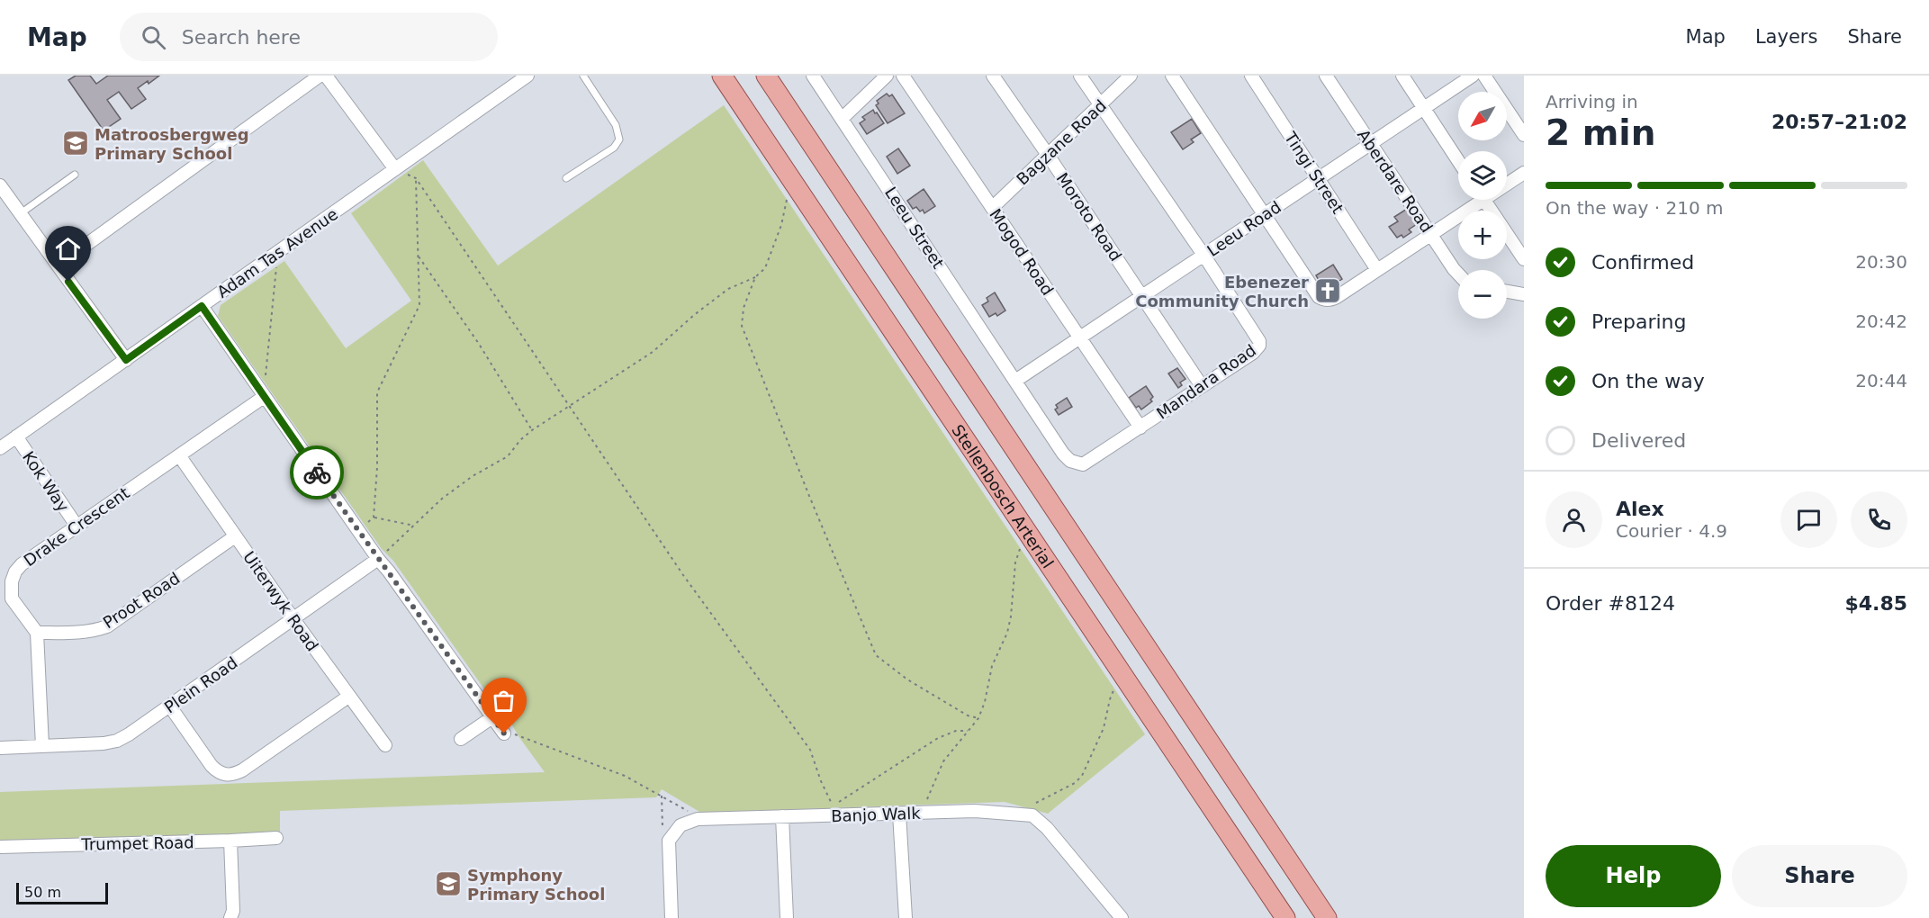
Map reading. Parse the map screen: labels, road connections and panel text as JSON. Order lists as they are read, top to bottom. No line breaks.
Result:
{"streets":{"main road":["Stellenbosch Arterial"],"street":["Bagzane Road","Tingi Street","Aberdare Road","Moroto Road","Leeu Street","Leeu Road","Mogod Road","Adam Tas Avenue","Mandara Road","Kok Way","Drake Crescent","Proot Road","Uiterwyk Road","Plein Road","Banjo Walk","Trumpet Road"]},"crossings":[["Bagzane Road","Moroto Road"],["Bagzane Road","Mogod Road"],["Bagzane Road","Mandara Road"],["Tingi Street","Leeu Road"],["Aberdare Road","Leeu Road"],["Moroto Road","Leeu Road"],["Moroto Road","Mandara Road"],["Leeu Street","Leeu Road"],["Leeu Street","Mandara Road"],["Leeu Road","Mogod Road"],["Leeu Road","Mandara Road"],["Mogod Road","Mandara Road"],["Adam Tas Avenue","Kok Way"],["Kok Way","Drake Crescent"],["Drake Crescent","Proot Road"],["Drake Crescent","Uiterwyk Road"],["Proot Road","Uiterwyk Road"],["Uiterwyk Road","Plein Road"]],"places":{"school or university":["Matroosbergweg Primary School","Symphony Primary School"],"church":["Ebenezer Community Church"]},"scale_bar":"50 m","north":"bottom left","page":{"header":"Map","search":"Search here","nav":["Map","Layers","Share"],"heading":["2 min","Arriving in","20:57–21:02"],"panel":["Alex","Courier · 4.9","Order #8124","$4.85"],"map_buttons":["+","−"],"bar":"On the way · 210 m","list":[["Confirmed","20:30"],["Preparing","20:42"],["On the way","20:44"],"Delivered"],"buttons":["Help","Share"],"scale":"50 m"}}
